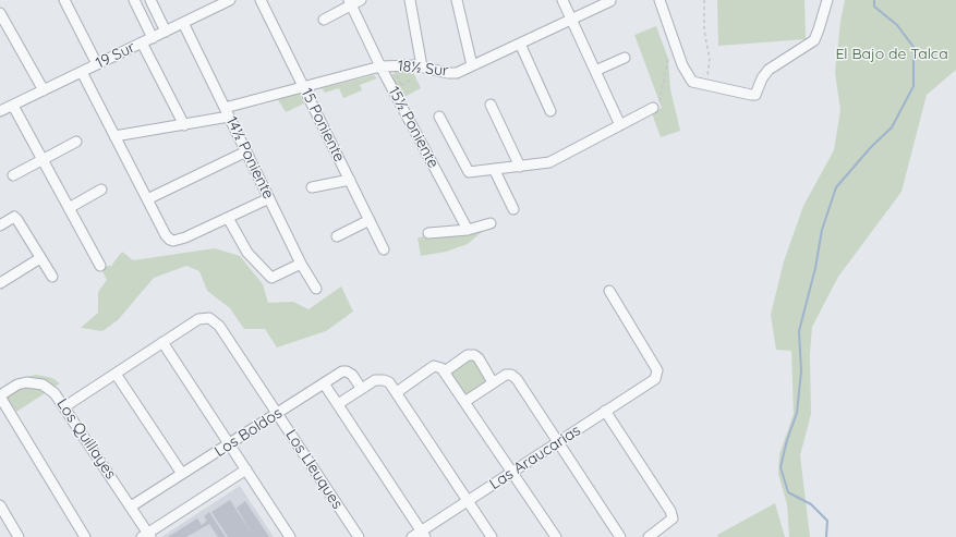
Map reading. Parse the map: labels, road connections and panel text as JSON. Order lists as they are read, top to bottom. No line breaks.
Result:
{"streets":{"street":["19 Sur","18½ Sur","15 Poniente","15½ Poniente","14½ Poniente","Los Boldos","Los Quillayes","Las Araucarias","Los Lleuques"]},"crossings":[["19 Sur","14½ Poniente"],["18½ Sur","15 Poniente"],["18½ Sur","15½ Poniente"],["18½ Sur","14½ Poniente"],["Los Boldos","Los Quillayes"],["Los Boldos","Los Lleuques"]],"parks":["El Bajo de Talca"]}
